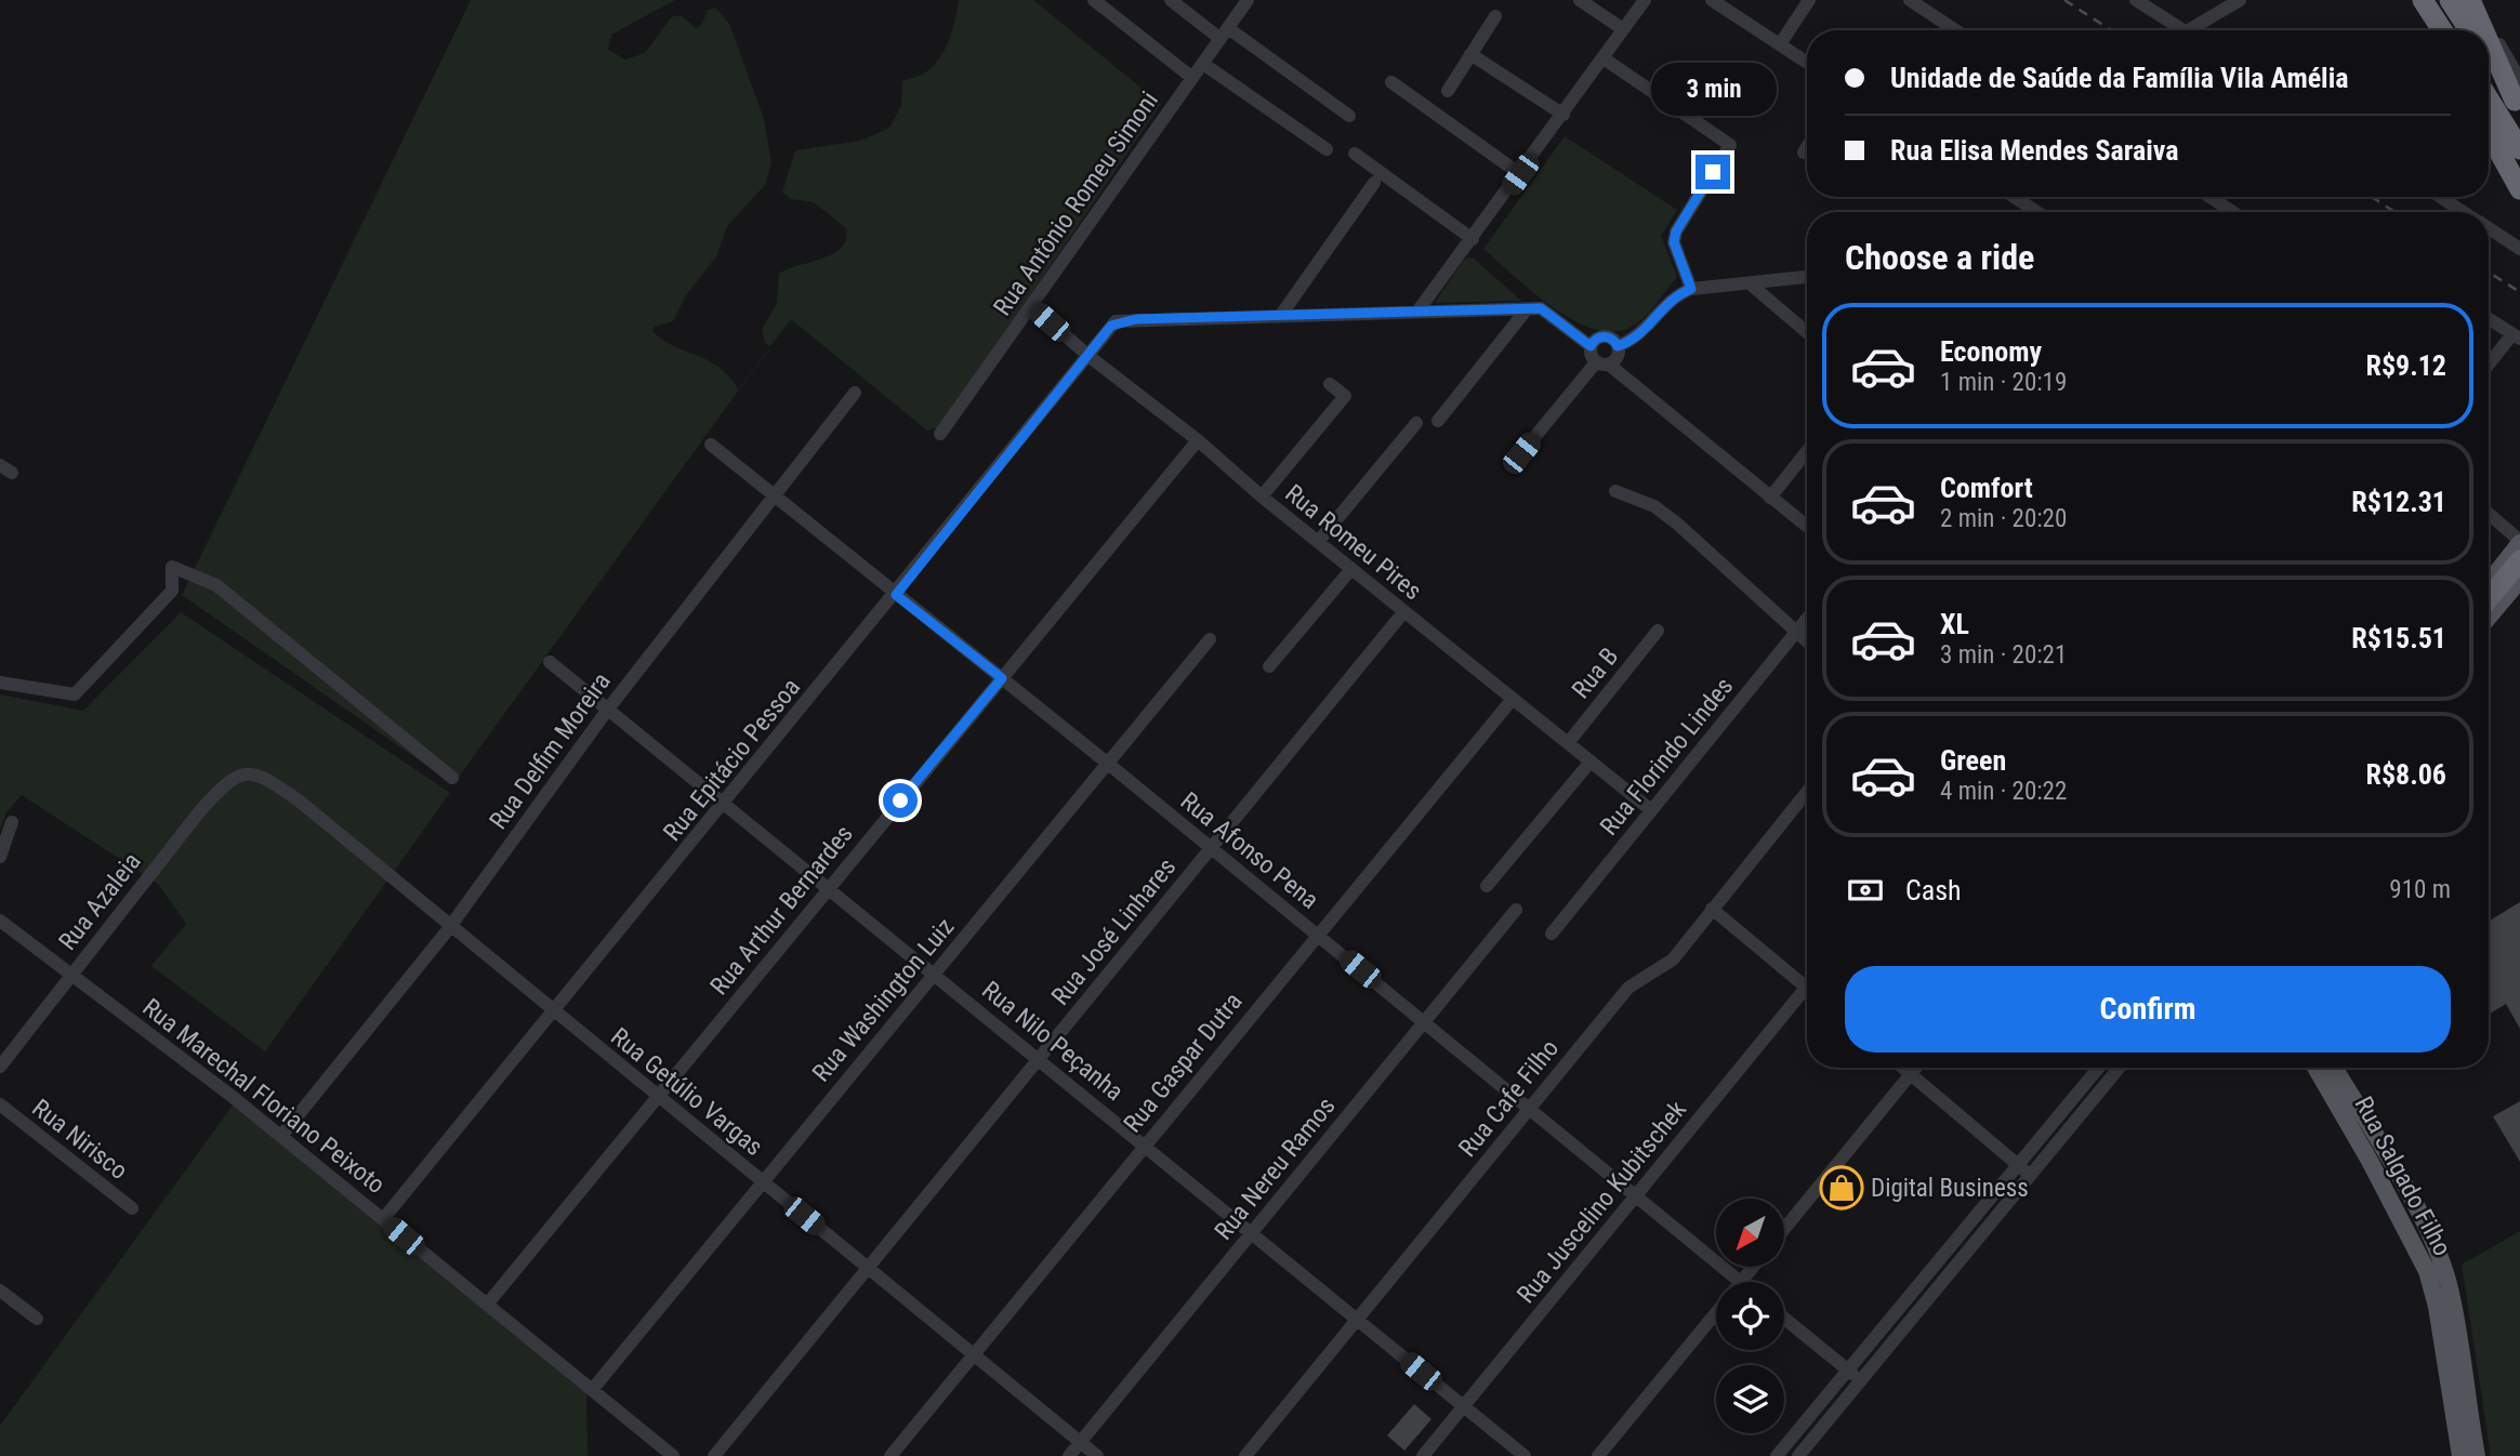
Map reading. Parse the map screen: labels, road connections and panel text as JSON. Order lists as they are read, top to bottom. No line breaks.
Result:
{"streets":{"main road":["Rua Salgado Filho"],"street":["Rua Antônio Romeu Simoni","Rua Romeu Pires","Rua B","Rua Delfim Moreira","Rua Florindo Lindes","Rua Epitácio Pessoa","Rua Afonso Pena","Rua Azaleia","Rua Arthur Bernardes","Rua José Linhares","Rua Washington Luiz","Rua Nilo Peçanha","Rua Gaspar Dutra","Rua Getúlio Vargas","Rua Marechal Floriano Peixoto","Rua Cafe Filho","Rua Nirisco","Rua Nereu Ramos","Rua Juscelino Kubitschek"]},"crossings":[["Rua Antônio Romeu Simoni","Rua Romeu Pires"],["Rua Romeu Pires","Rua B"],["Rua Romeu Pires","Rua Florindo Lindes"],["Rua Romeu Pires","Rua Epitácio Pessoa"],["Rua Romeu Pires","Rua Arthur Bernardes"],["Rua Romeu Pires","Rua José Linhares"],["Rua Romeu Pires","Rua Gaspar Dutra"],["Rua Delfim Moreira","Rua Afonso Pena"],["Rua Delfim Moreira","Rua Nilo Peçanha"],["Rua Delfim Moreira","Rua Getúlio Vargas"],["Rua Delfim Moreira","Rua Marechal Floriano Peixoto"],["Rua Epitácio Pessoa","Rua Afonso Pena"],["Rua Epitácio Pessoa","Rua Nilo Peçanha"],["Rua Epitácio Pessoa","Rua Getúlio Vargas"],["Rua Epitácio Pessoa","Rua Marechal Floriano Peixoto"],["Rua Afonso Pena","Rua Arthur Bernardes"],["Rua Afonso Pena","Rua José Linhares"],["Rua Afonso Pena","Rua Washington Luiz"],["Rua Afonso Pena","Rua Gaspar Dutra"],["Rua Afonso Pena","Rua Cafe Filho"],["Rua Afonso Pena","Rua Nereu Ramos"],["Rua Afonso Pena","Rua Juscelino Kubitschek"],["Rua Azaleia","Rua Getúlio Vargas"],["Rua Azaleia","Rua Marechal Floriano Peixoto"],["Rua Arthur Bernardes","Rua Nilo Peçanha"],["Rua Arthur Bernardes","Rua Getúlio Vargas"],["Rua Arthur Bernardes","Rua Marechal Floriano Peixoto"],["Rua José Linhares","Rua Nilo Peçanha"],["Rua José Linhares","Rua Getúlio Vargas"],["Rua Washington Luiz","Rua Nilo Peçanha"],["Rua Washington Luiz","Rua Getúlio Vargas"],["Rua Washington Luiz","Rua Marechal Floriano Peixoto"],["Rua Nilo Peçanha","Rua Gaspar Dutra"],["Rua Nilo Peçanha","Rua Cafe Filho"],["Rua Nilo Peçanha","Rua Nereu Ramos"],["Rua Nilo Peçanha","Rua Juscelino Kubitschek"],["Rua Gaspar Dutra","Rua Getúlio Vargas"],["Rua Getúlio Vargas","Rua Nereu Ramos"]],"places":{"shop":["Digital Business"]},"north":"bottom left","page":{"banner":["Unidade de Saúde da Família Vila Amélia","Rua Elisa Mendes Saraiva"],"bubble":"3 min","heading":"Choose a ride","list":[{"name":"Economy","note":"1 min · 20:19","value":"R$9.12"},{"name":"Comfort","note":"2 min · 20:20","value":"R$12.31"},{"name":"XL","note":"3 min · 20:21","value":"R$15.51"},{"name":"Green","note":"4 min · 20:22","value":"R$8.06"}],"pay":["Cash","910 m"],"buttons":"Confirm"}}
